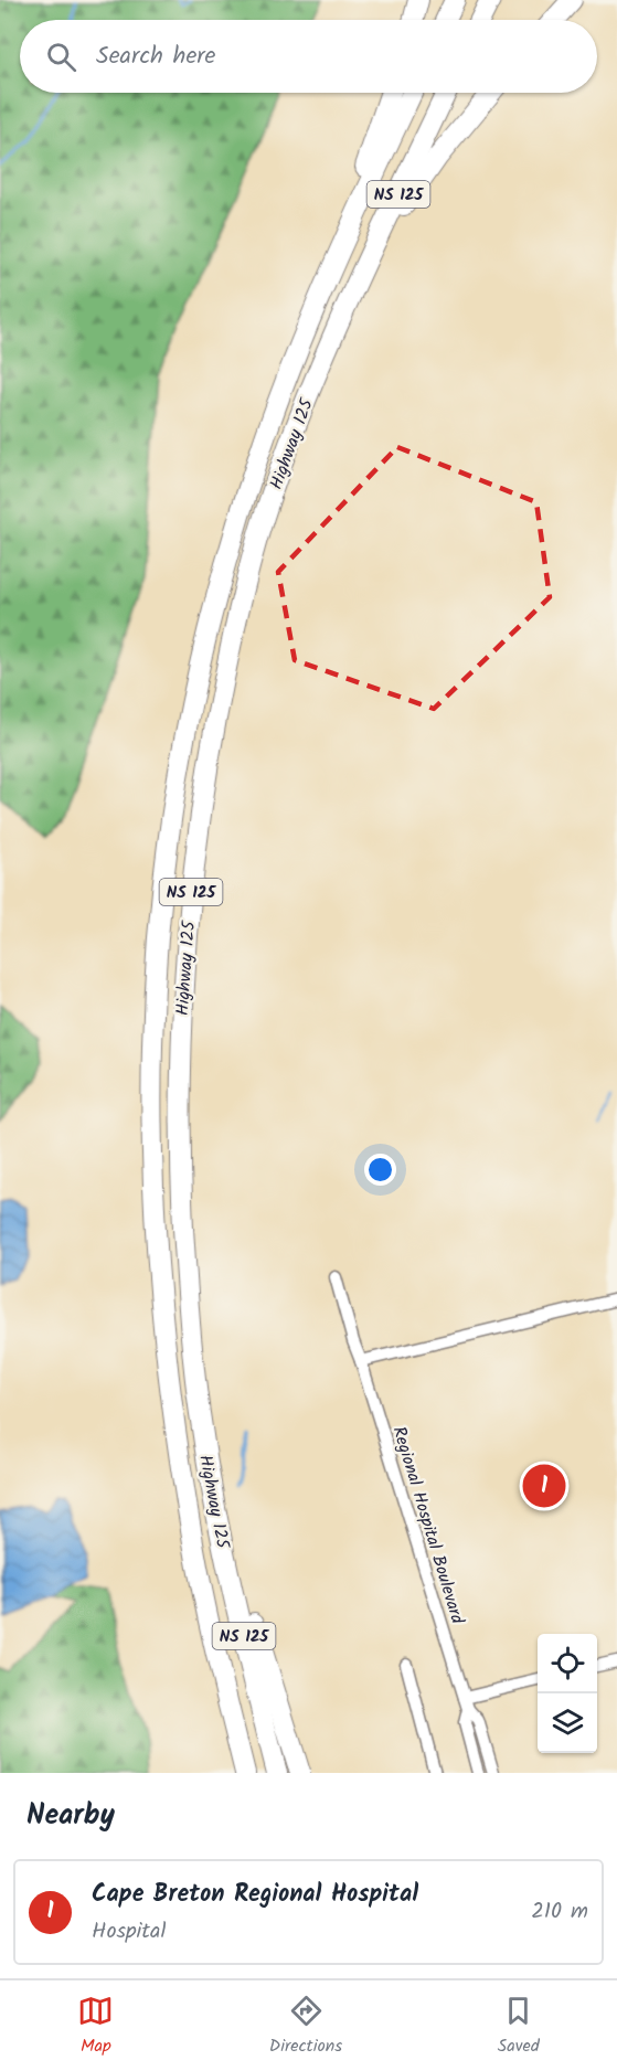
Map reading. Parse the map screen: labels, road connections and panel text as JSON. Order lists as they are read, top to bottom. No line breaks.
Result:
{"streets":{"highway":["NS 125","Highway 125"],"street":["Regional Hospital Boulevard"]},"page":{"search":"Search here","pins":"1","heading":"Nearby","list":[{"mark":"1","name":"Cape Breton Regional Hospital","note":"Hospital","value":"210 m"}],"nav":["Map","Directions","Saved"]}}
